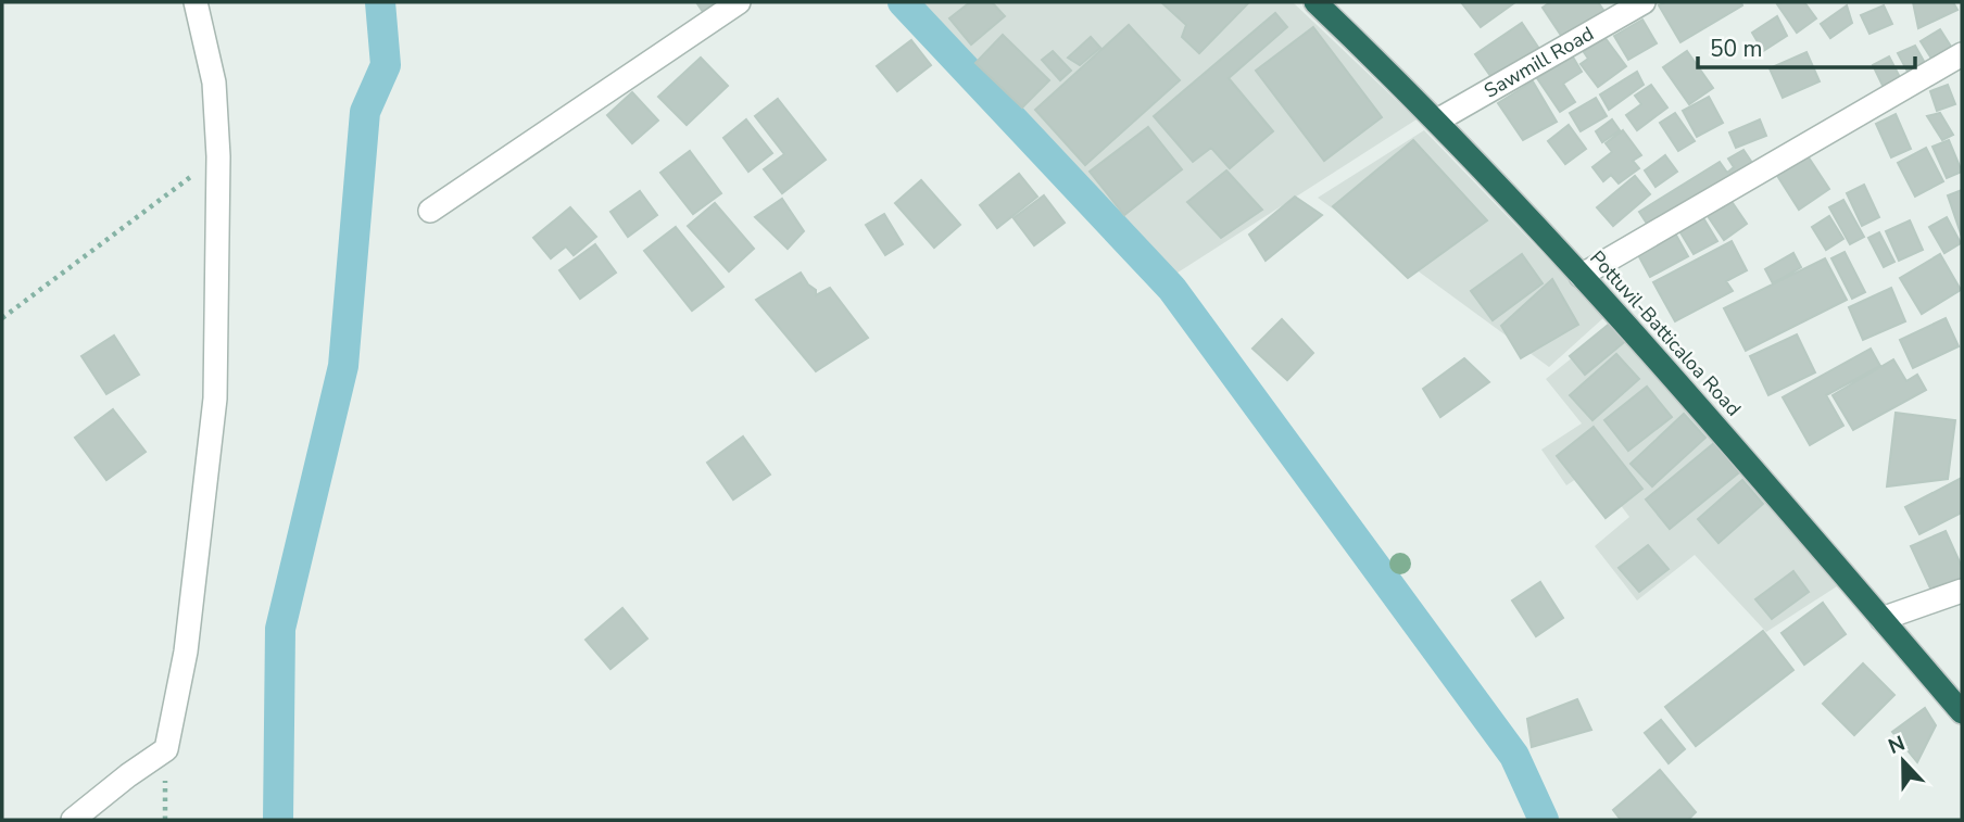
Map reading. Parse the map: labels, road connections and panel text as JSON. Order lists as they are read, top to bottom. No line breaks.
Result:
{"streets":{"highway":["Pottuvil-Batticaloa Road"],"street":["Sawmill Road"]},"crossings":[["Sawmill Road","Pottuvil-Batticaloa Road"]],"scale_bar":"50 m","north":"top"}
